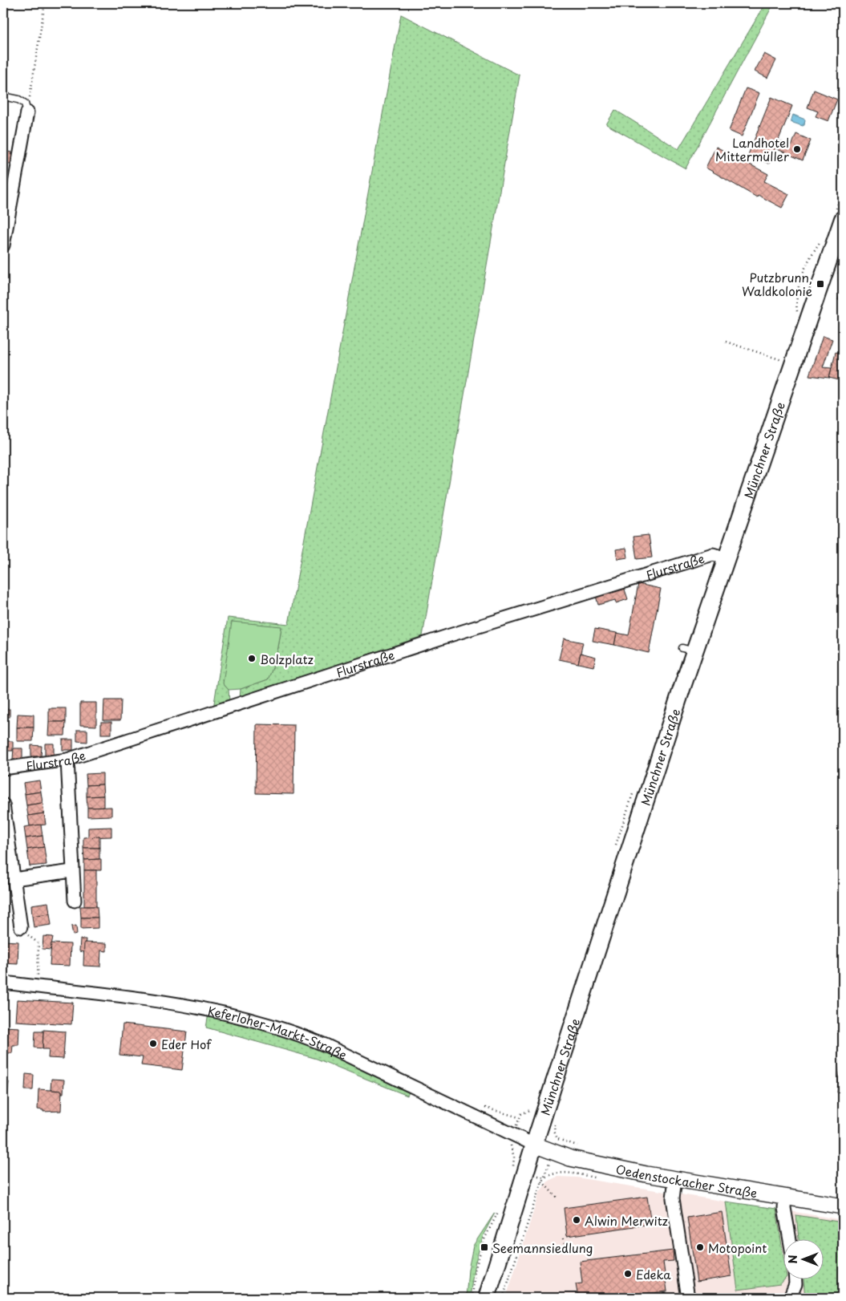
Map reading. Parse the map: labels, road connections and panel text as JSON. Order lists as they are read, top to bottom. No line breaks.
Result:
{"streets":{"main road":["Münchner Straße"],"street":["Flurstraße","Keferloher-Markt-Straße","Oedenstockacher Straße"]},"crossings":[["Münchner Straße","Flurstraße"],["Münchner Straße","Keferloher-Markt-Straße"],["Münchner Straße","Oedenstockacher Straße"],["Keferloher-Markt-Straße","Oedenstockacher Straße"]],"places":{"other":["Landhotel Mittermüller","Bolzplatz","Eder Hof","Alwin Merwitz","Motopoint","Edeka"],"transit":["Putzbrunn, Waldkolonie","Seemannsiedlung"]},"north":"left"}
